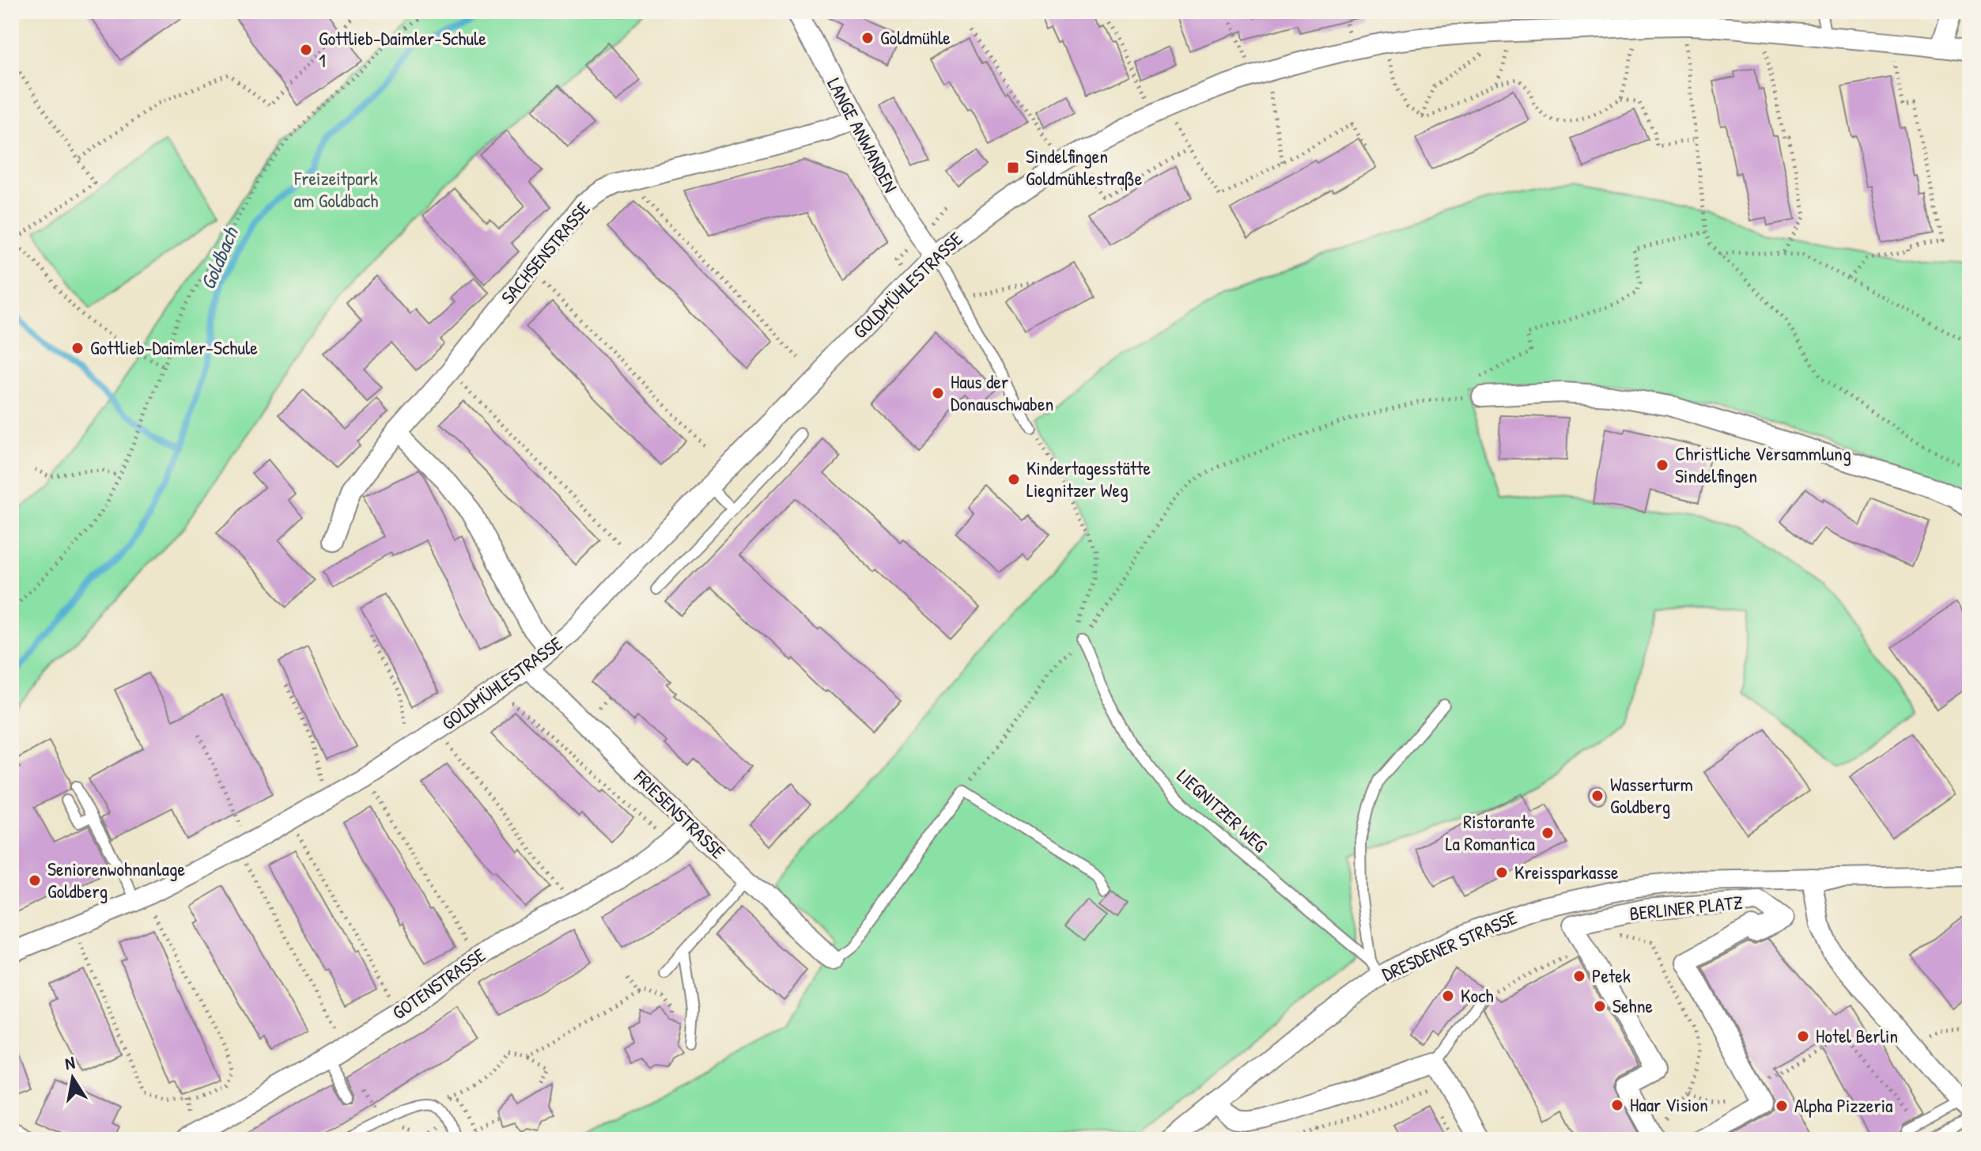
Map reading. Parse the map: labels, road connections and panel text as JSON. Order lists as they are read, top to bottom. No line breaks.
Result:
{"streets":{"street":["LANGE ANWANDEN","SACHSENSTRASSE","GOLDMÜHLESTRASSE","FRIESENSTRASSE","BERLINER PLATZ","DRESDENER STRASSE","GOTENSTRASSE"],"lane":["LIEGNITZER WEG"]},"crossings":[["LANGE ANWANDEN","SACHSENSTRASSE"],["LANGE ANWANDEN","GOLDMÜHLESTRASSE"],["GOLDMÜHLESTRASSE","FRIESENSTRASSE"],["LIEGNITZER WEG","DRESDENER STRASSE"],["FRIESENSTRASSE","GOTENSTRASSE"]],"water":["Goldbach"],"parks":["Freizeitpark am Goldbach"],"places":{"other":["Goldmühle","Gottlieb-Daimler-Schule 1","Gottlieb-Daimler-Schule","Haus der Donauschwaben","Christliche Versammlung Sindelfingen","Kindertagesstätte Liegnitzer Weg","Wasserturm Goldberg","Ristorante La Romantica","Kreissparkasse","Seniorenwohnanlage Goldberg","Petek","Koch","Sehne","Hotel Berlin","Haar Vision","Alpha Pizzeria"],"transit":["Sindelfingen Goldmühlestraße"]},"north":"top"}
